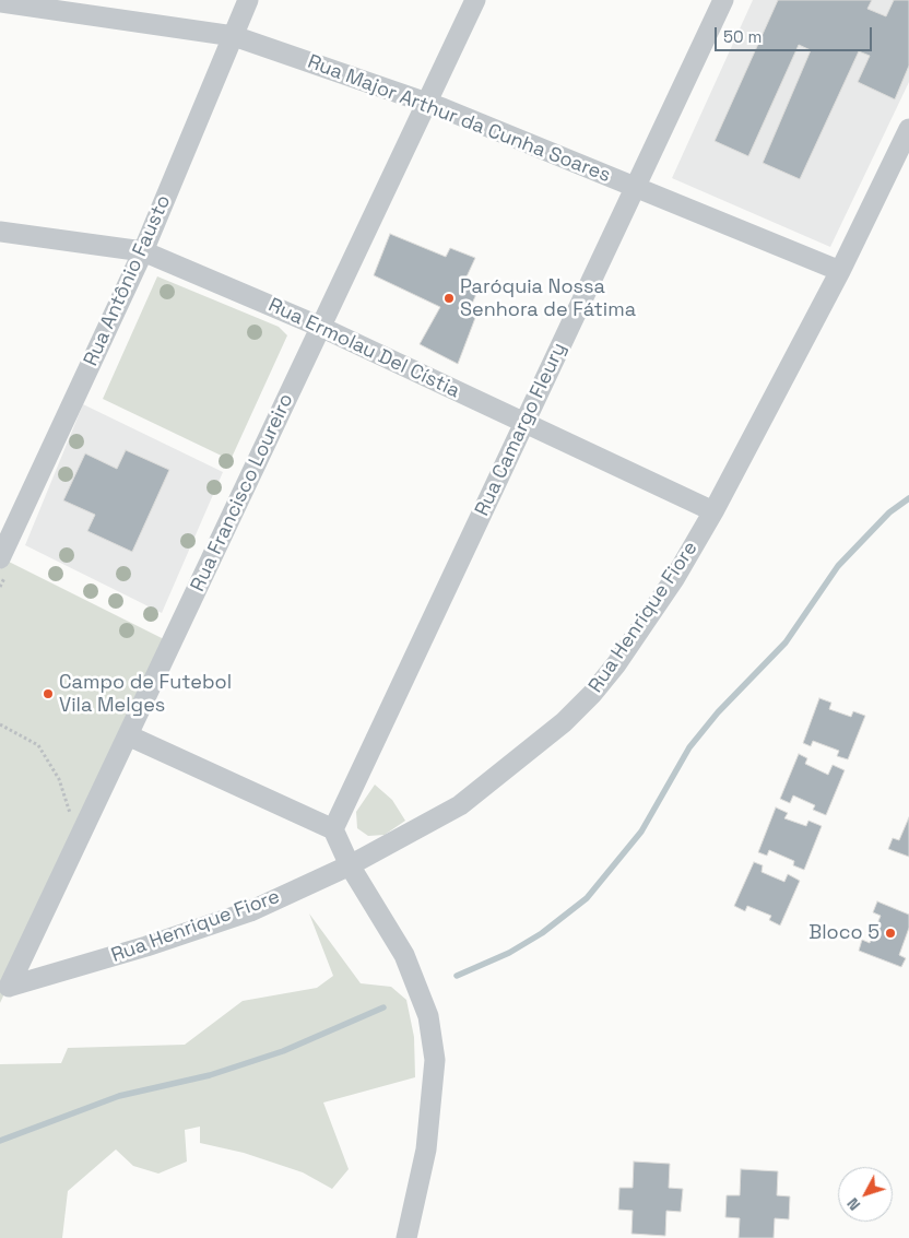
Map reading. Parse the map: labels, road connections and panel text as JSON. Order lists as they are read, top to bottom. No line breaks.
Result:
{"streets":{"street":["Rua Major Arthur da Cunha Soares","Rua Antônio Fausto","Rua Ermolau Del Cístia","Rua Camargo Fleury","Rua Francisco Loureiro","Rua Henrique Fiore"]},"crossings":[["Rua Major Arthur da Cunha Soares","Rua Antônio Fausto"],["Rua Major Arthur da Cunha Soares","Rua Camargo Fleury"],["Rua Major Arthur da Cunha Soares","Rua Francisco Loureiro"],["Rua Major Arthur da Cunha Soares","Rua Henrique Fiore"],["Rua Antônio Fausto","Rua Ermolau Del Cístia"],["Rua Ermolau Del Cístia","Rua Camargo Fleury"],["Rua Ermolau Del Cístia","Rua Francisco Loureiro"],["Rua Ermolau Del Cístia","Rua Henrique Fiore"],["Rua Francisco Loureiro","Rua Henrique Fiore"]],"places":["Paróquia Nossa Senhora de Fátima","Campo de Futebol Vila Melges","Bloco 5"],"scale_bar":"50 m","north":"bottom left"}
